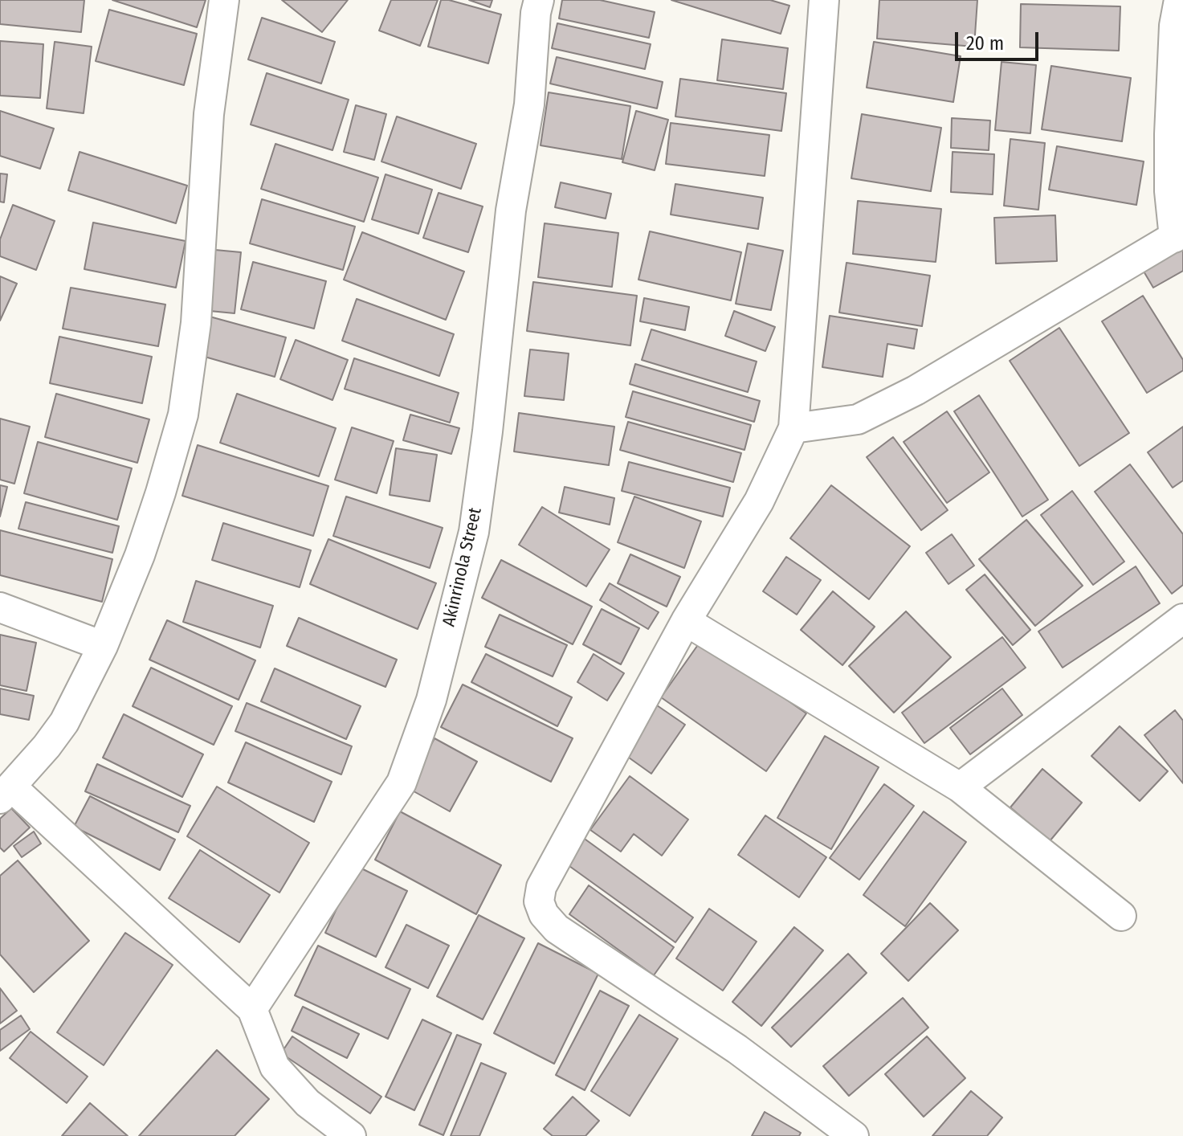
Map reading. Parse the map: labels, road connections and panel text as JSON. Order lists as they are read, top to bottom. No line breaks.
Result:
{"streets":{"street":["Akinrinola Street"]},"scale_bar":"20 m"}
